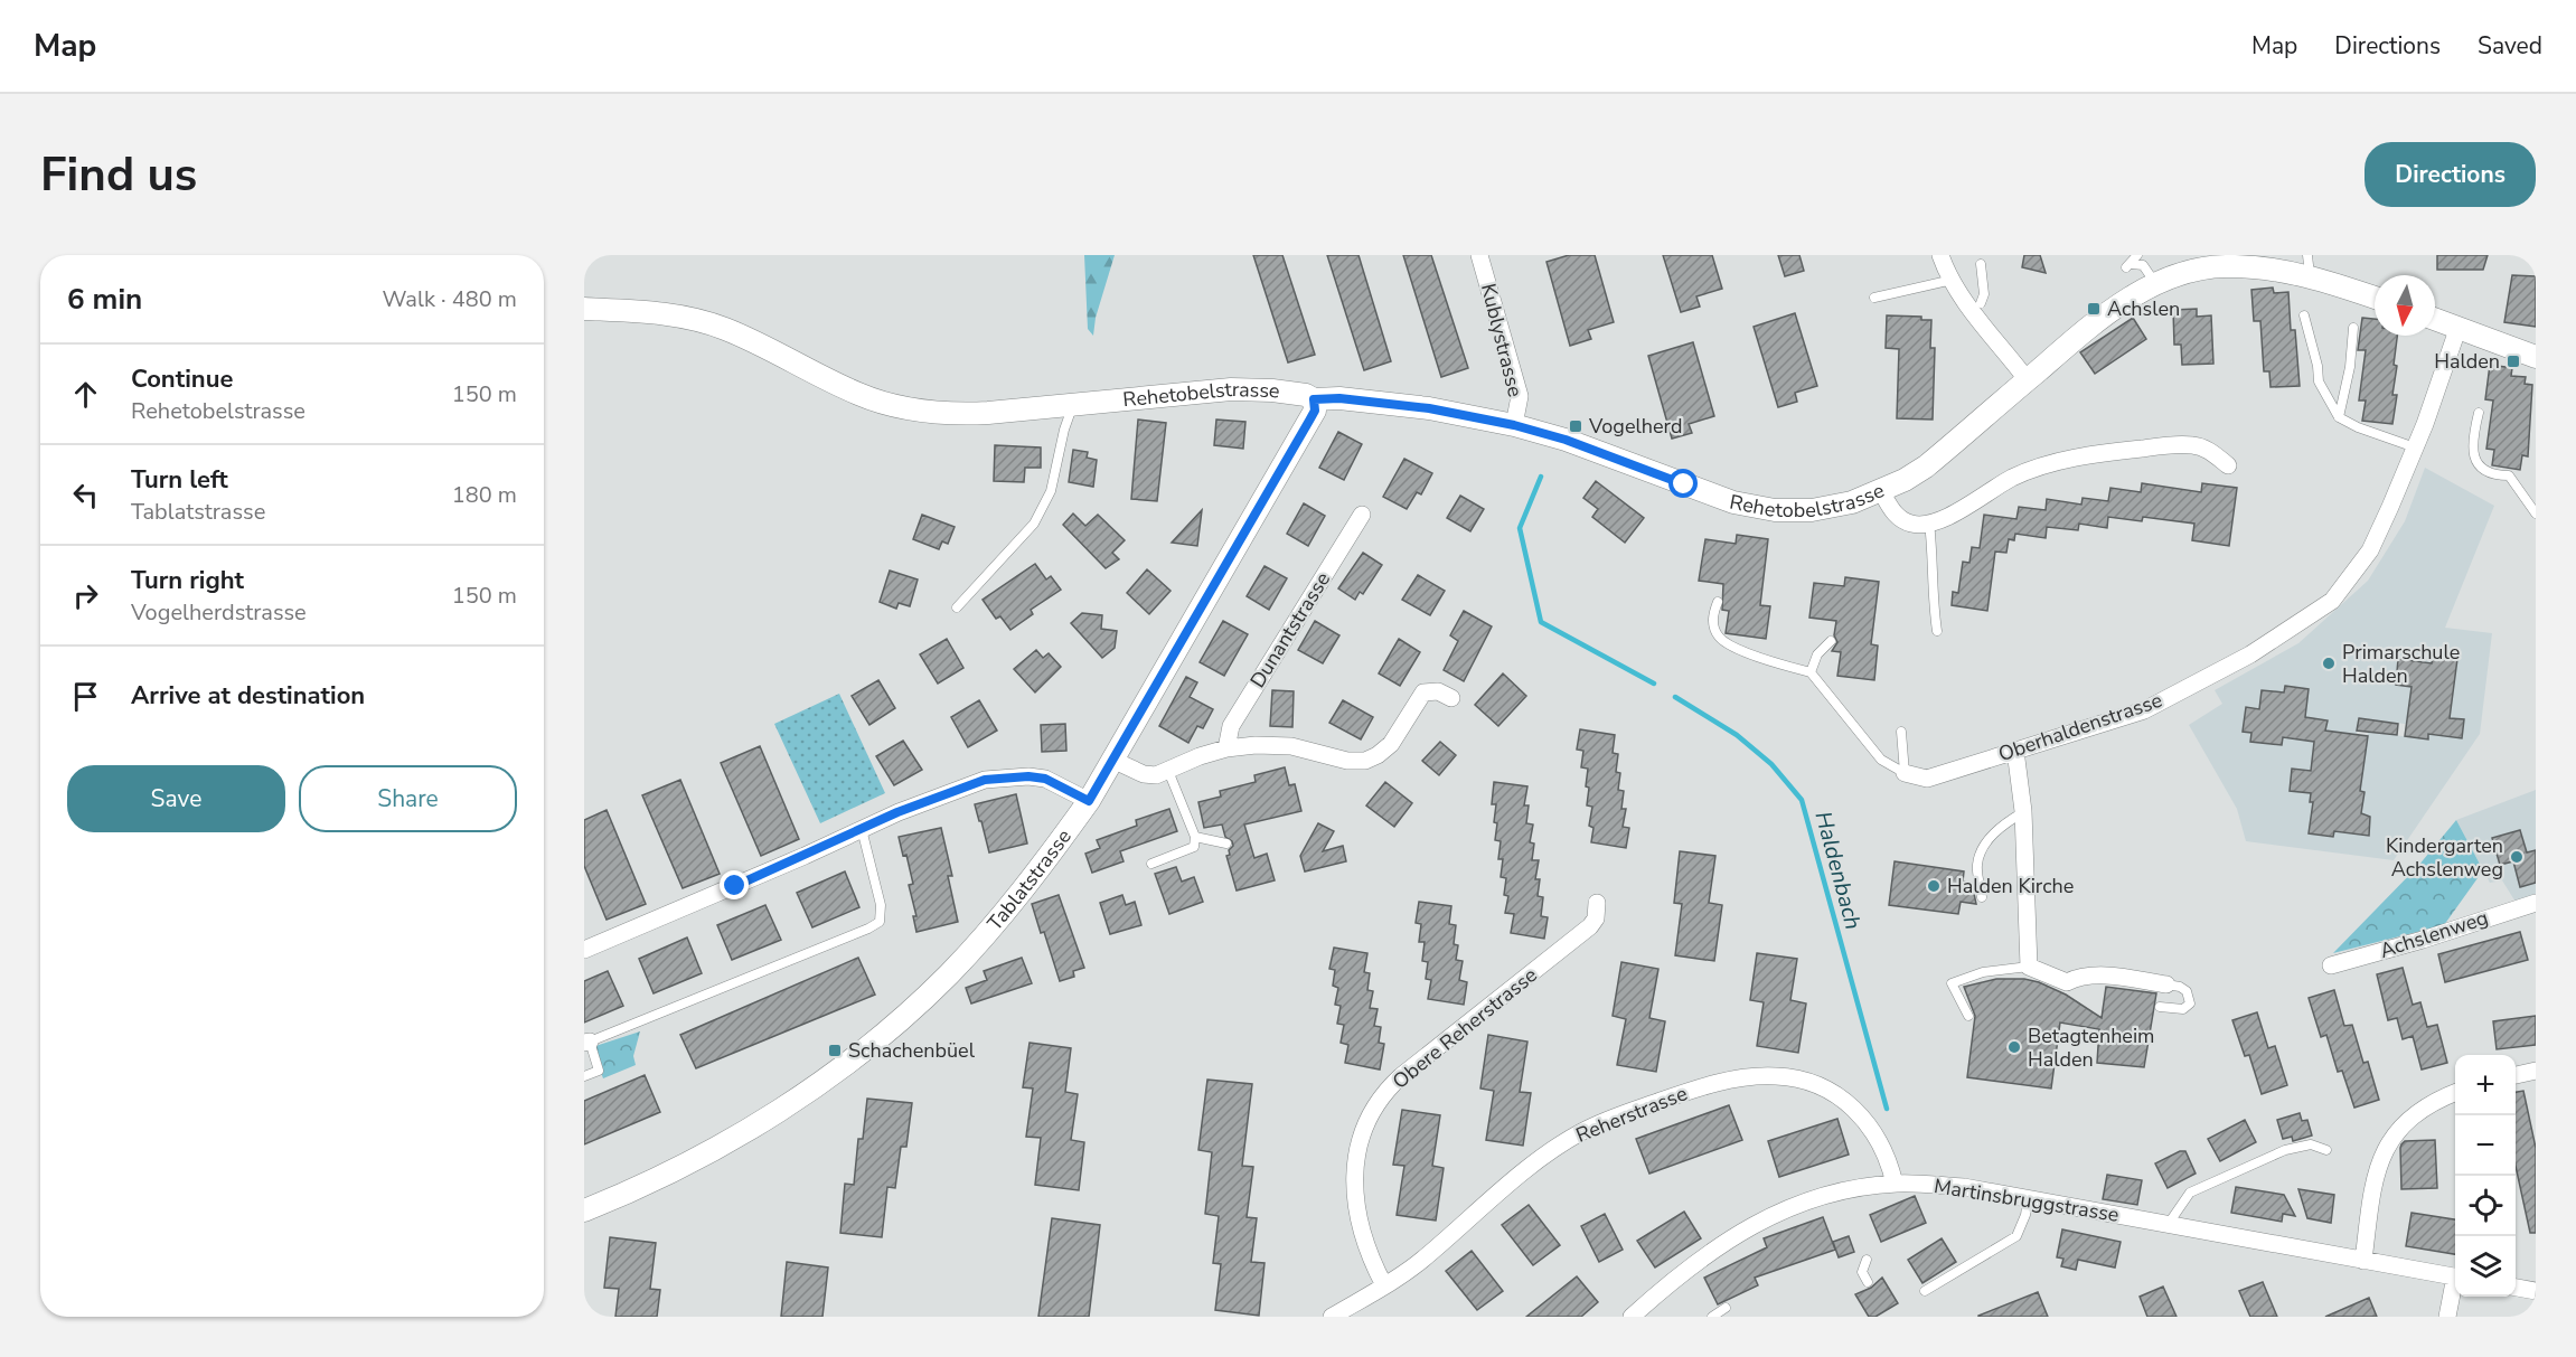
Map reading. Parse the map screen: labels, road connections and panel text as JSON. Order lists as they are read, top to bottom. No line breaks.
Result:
{"streets":{"street":["Kublystrasse","Rehetobelstrasse","Dunantstrasse","Oberhaldenstrasse","Tablatstrasse","Achslenweg","Obere Reherstrasse","Reherstrasse","Martinsbruggstrasse"]},"crossings":[["Kublystrasse","Rehetobelstrasse"],["Rehetobelstrasse","Tablatstrasse"],["Obere Reherstrasse","Reherstrasse"],["Reherstrasse","Martinsbruggstrasse"]],"water":["Haldenbach"],"places":{"transit":["Achslen","Halden","Vogelherd","Schachenbüel"],"other":["Primarschule Halden","Kindergarten Achslenweg","Halden Kirche","Betagtenheim Halden"]},"north":"bottom","page":{"header":"Map","nav":["Map","Directions","Saved"],"buttons":["Directions",["Save","Share"]],"title":"Find us","heading":["6 min","Walk · 480 m"],"list":[["Continue","Rehetobelstrasse","150 m"],["Turn left","Tablatstrasse","180 m"],["Turn right","Vogelherdstrasse","150 m"],"Arrive at destination"],"map_buttons":["+","−"]}}
